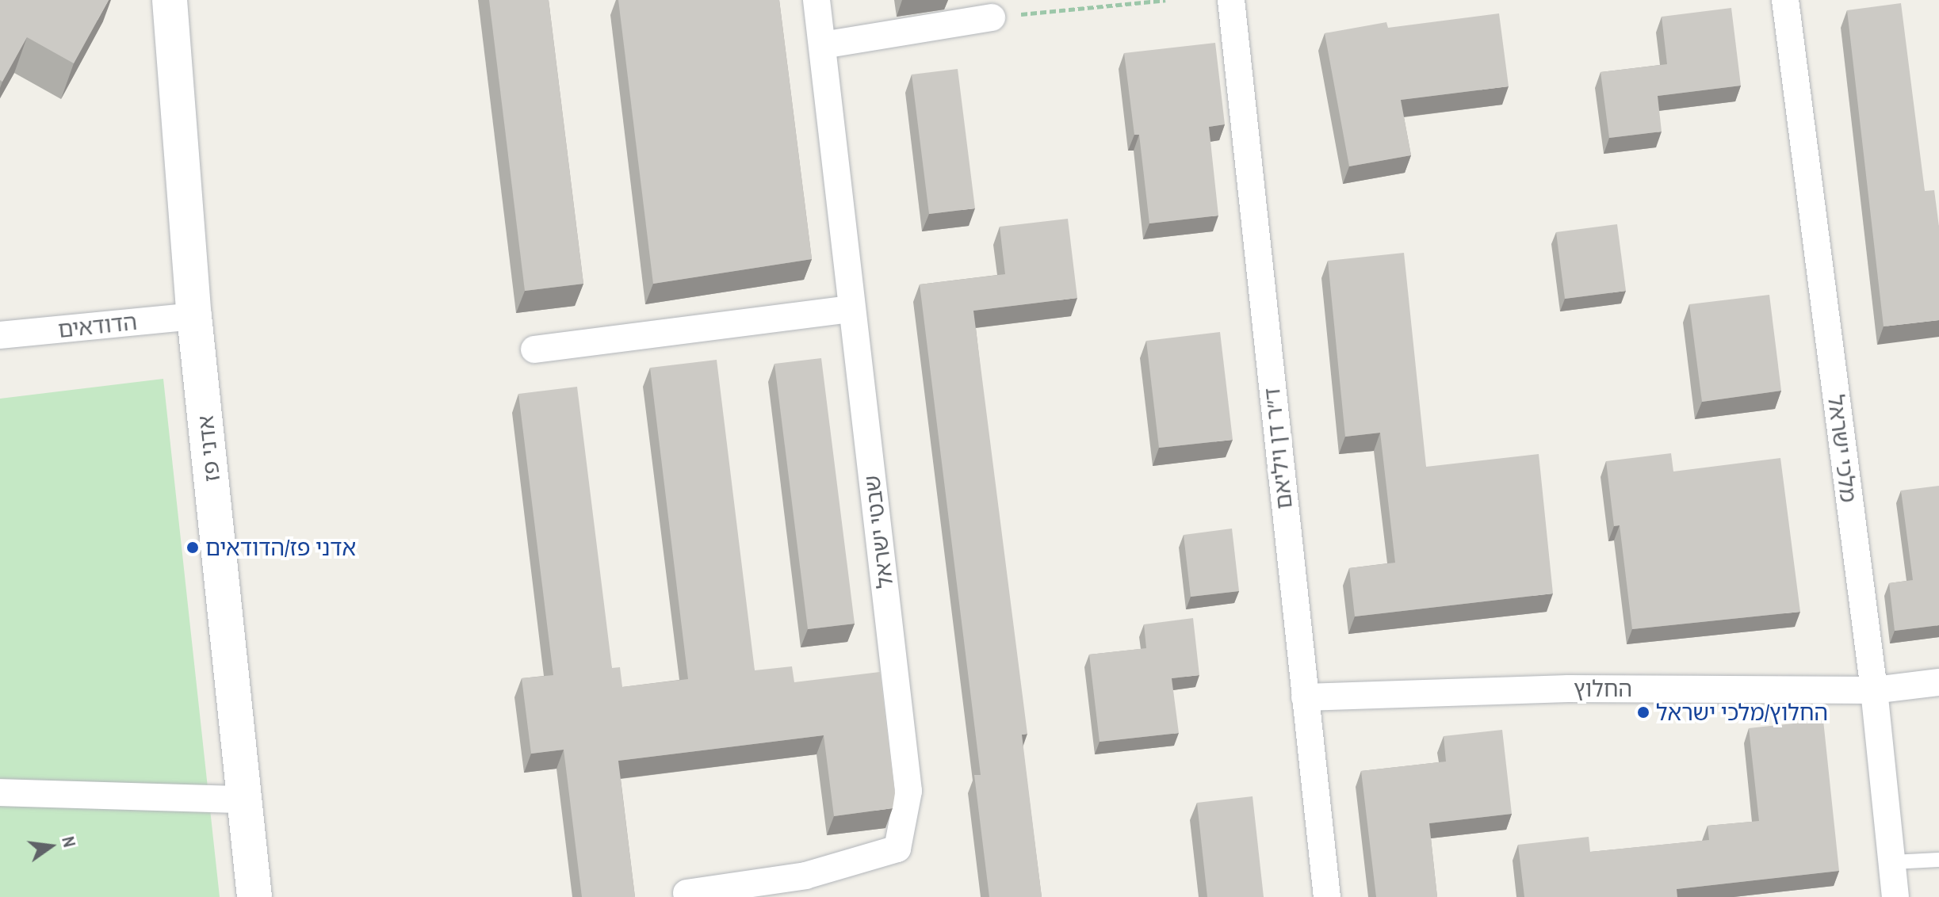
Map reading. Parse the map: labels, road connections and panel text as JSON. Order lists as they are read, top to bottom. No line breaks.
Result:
{"streets":{"street":["הדודאים","אדני פז","ד״ר דן ויליאם","מלכי ישראל","שבטי ישראל","החלוץ"]},"crossings":[["הדודאים","אדני פז"],["ד״ר דן ויליאם","החלוץ"],["מלכי ישראל","החלוץ"]],"places":["אדני פז/הדודאים","החלוץ/מלכי ישראל"],"north":"right"}
